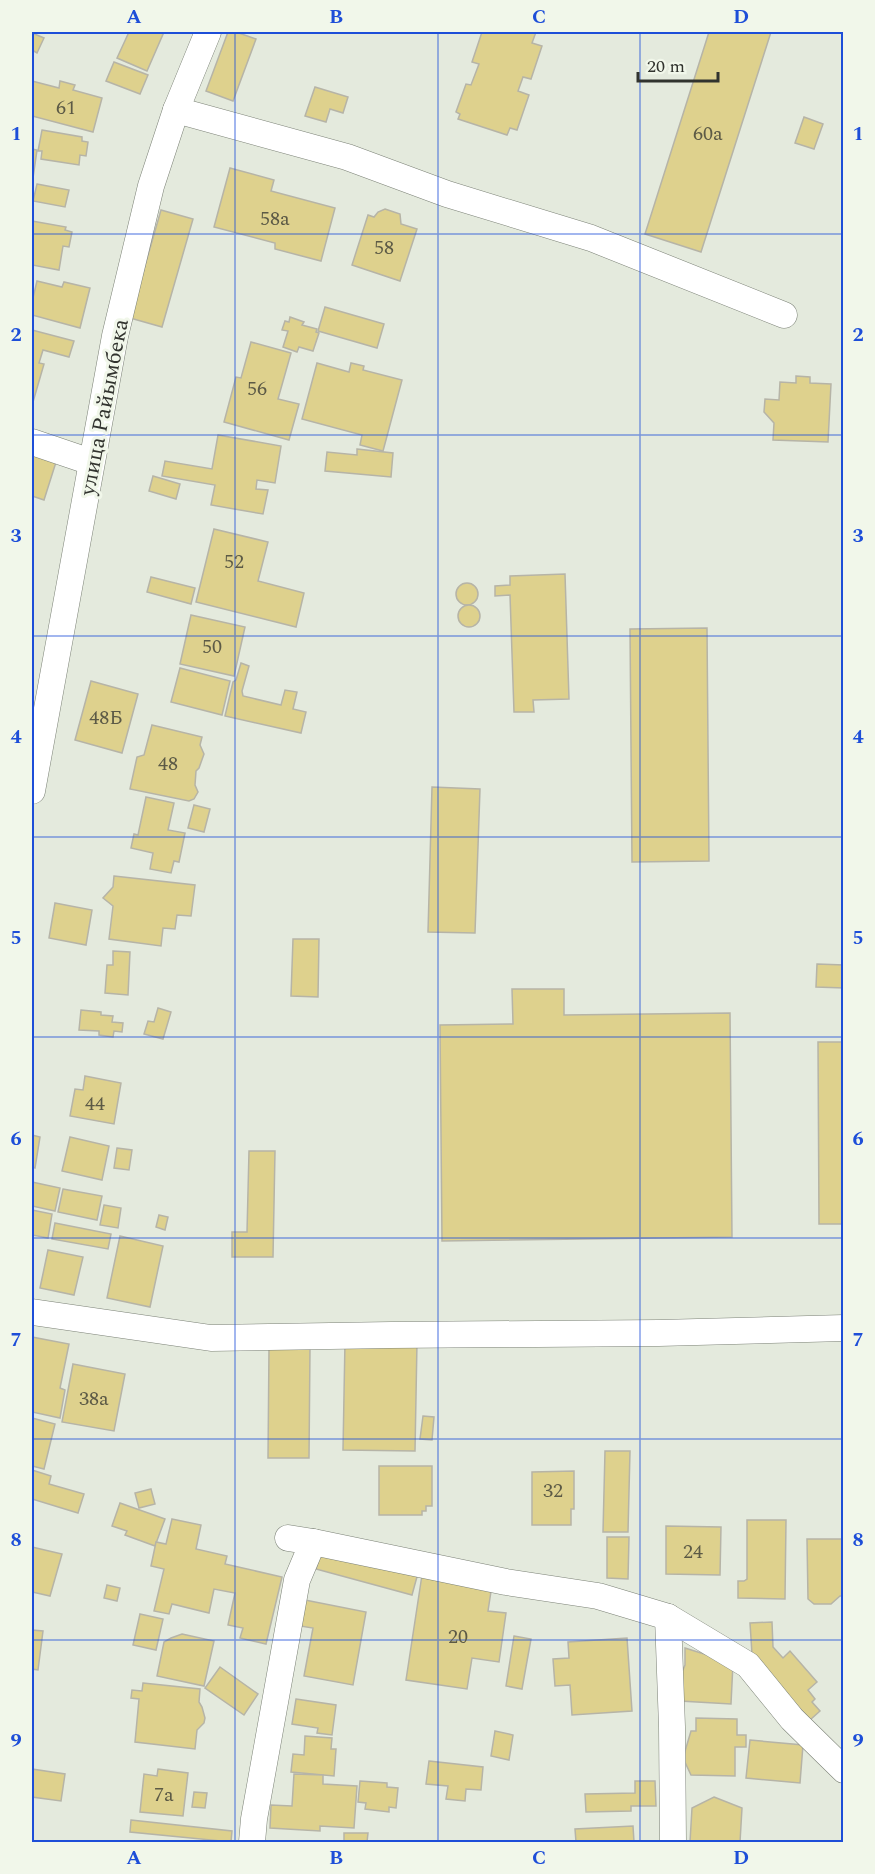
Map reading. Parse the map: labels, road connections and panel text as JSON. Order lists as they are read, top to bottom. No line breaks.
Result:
{"streets":{"street":["улица Райымбека"]},"house_numbers":["61","60а","58а","58","56","52","50","48Б","48","44","38а","32","24","20","7а"],"scale_bar":"20 m","grid":{"columns":["A","B","C","D"],"rows":["1","2","3","4","5","6","7","8","9"]}}
